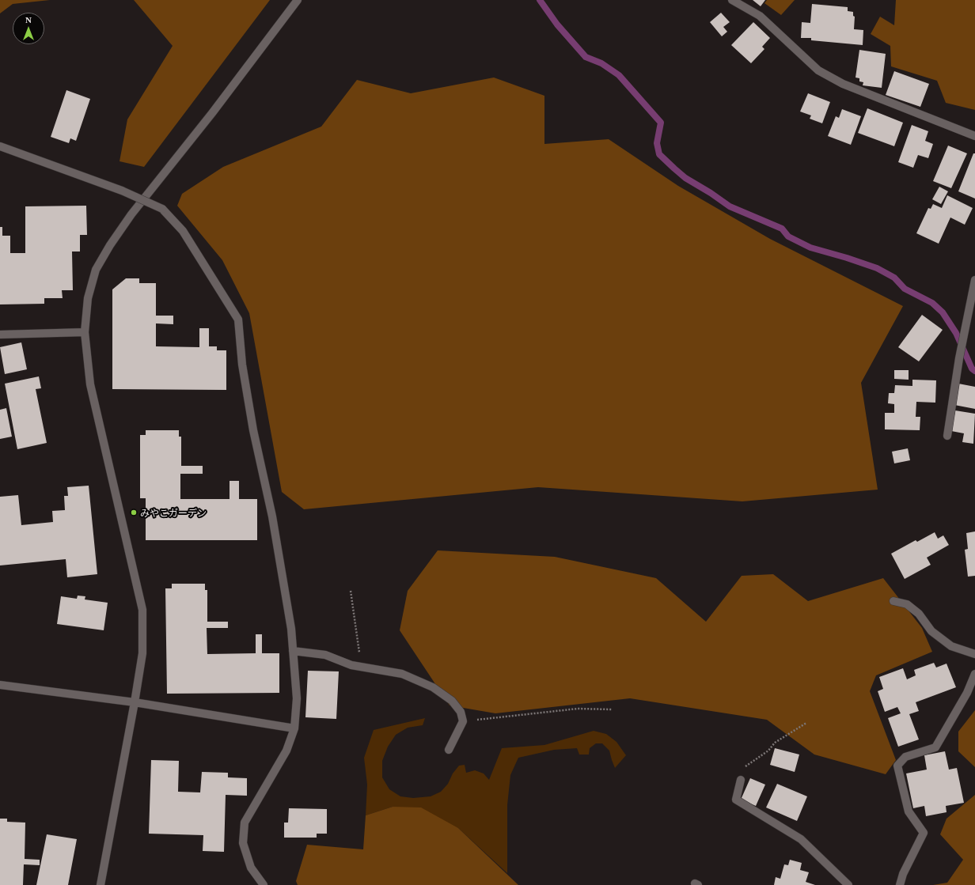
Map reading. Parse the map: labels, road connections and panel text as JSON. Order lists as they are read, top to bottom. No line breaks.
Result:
{"places":["みやこガーデン"],"north":"top"}
